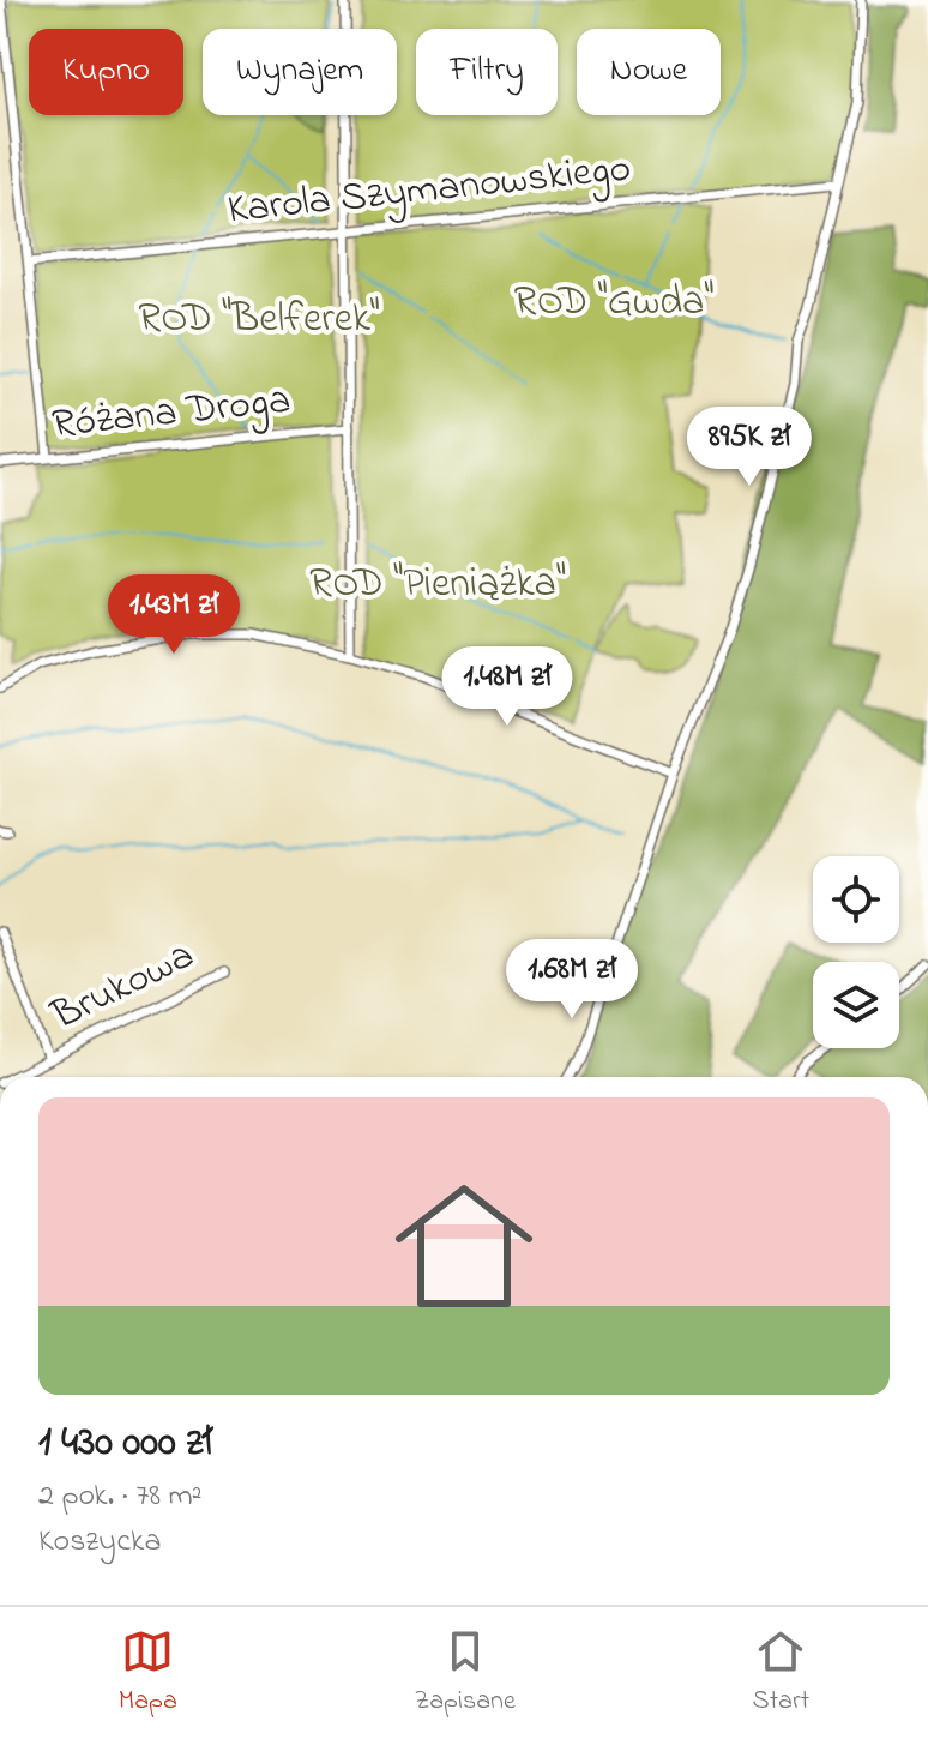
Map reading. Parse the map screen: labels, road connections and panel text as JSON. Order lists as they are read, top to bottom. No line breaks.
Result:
{"streets":{"street":["Karola Szymanowskiego","Różana Droga","Brukowa"]},"parks":["ROD \"Gwda\"","ROD \"Belferek\"","ROD \"Pieniążka\""],"page":{"chip":["Kupno","Wynajem","Filtry","Nowe"],"price":["895K zł","1.43M zł","1.48M zł","1.68M zł"],"list":[{"name":"1 430 000 zł","note":"2 pok. · 78 m² · Koszycka"}],"tabs":["Mapa","Zapisane","Start"]}}
